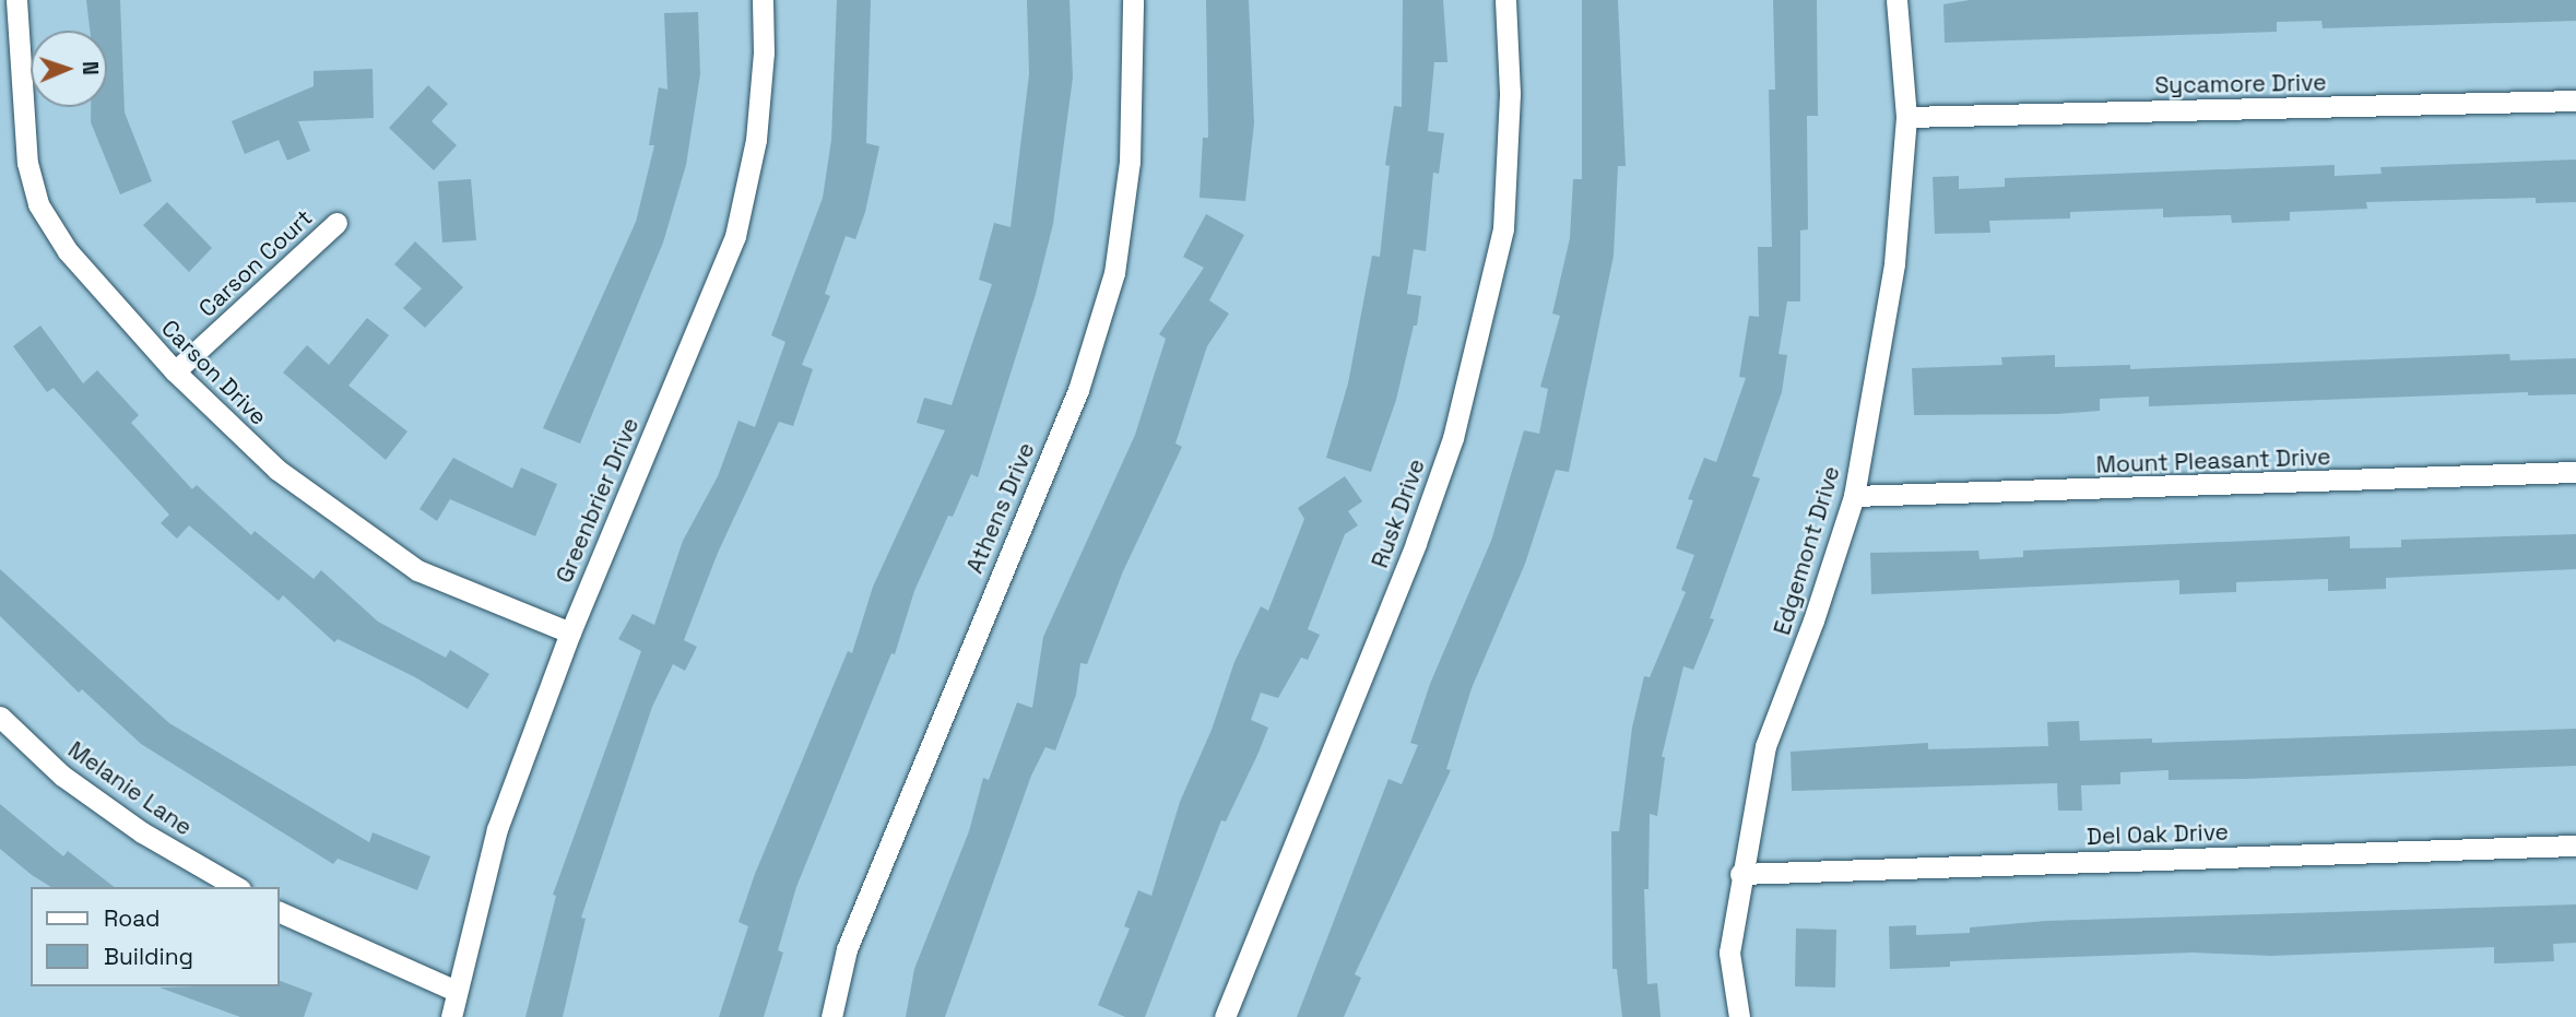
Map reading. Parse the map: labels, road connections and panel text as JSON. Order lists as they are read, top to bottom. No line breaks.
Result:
{"streets":{"street":["Sycamore Drive","Carson Court","Carson Drive","Mount Pleasant Drive","Greenbrier Drive","Athens Drive","Rusk Drive","Edgemont Drive","Melanie Lane","Del Oak Drive"]},"crossings":[["Sycamore Drive","Edgemont Drive"],["Carson Court","Carson Drive"],["Carson Drive","Greenbrier Drive"],["Mount Pleasant Drive","Edgemont Drive"],["Edgemont Drive","Del Oak Drive"]],"legend":["Road","Building"],"north":"right"}
